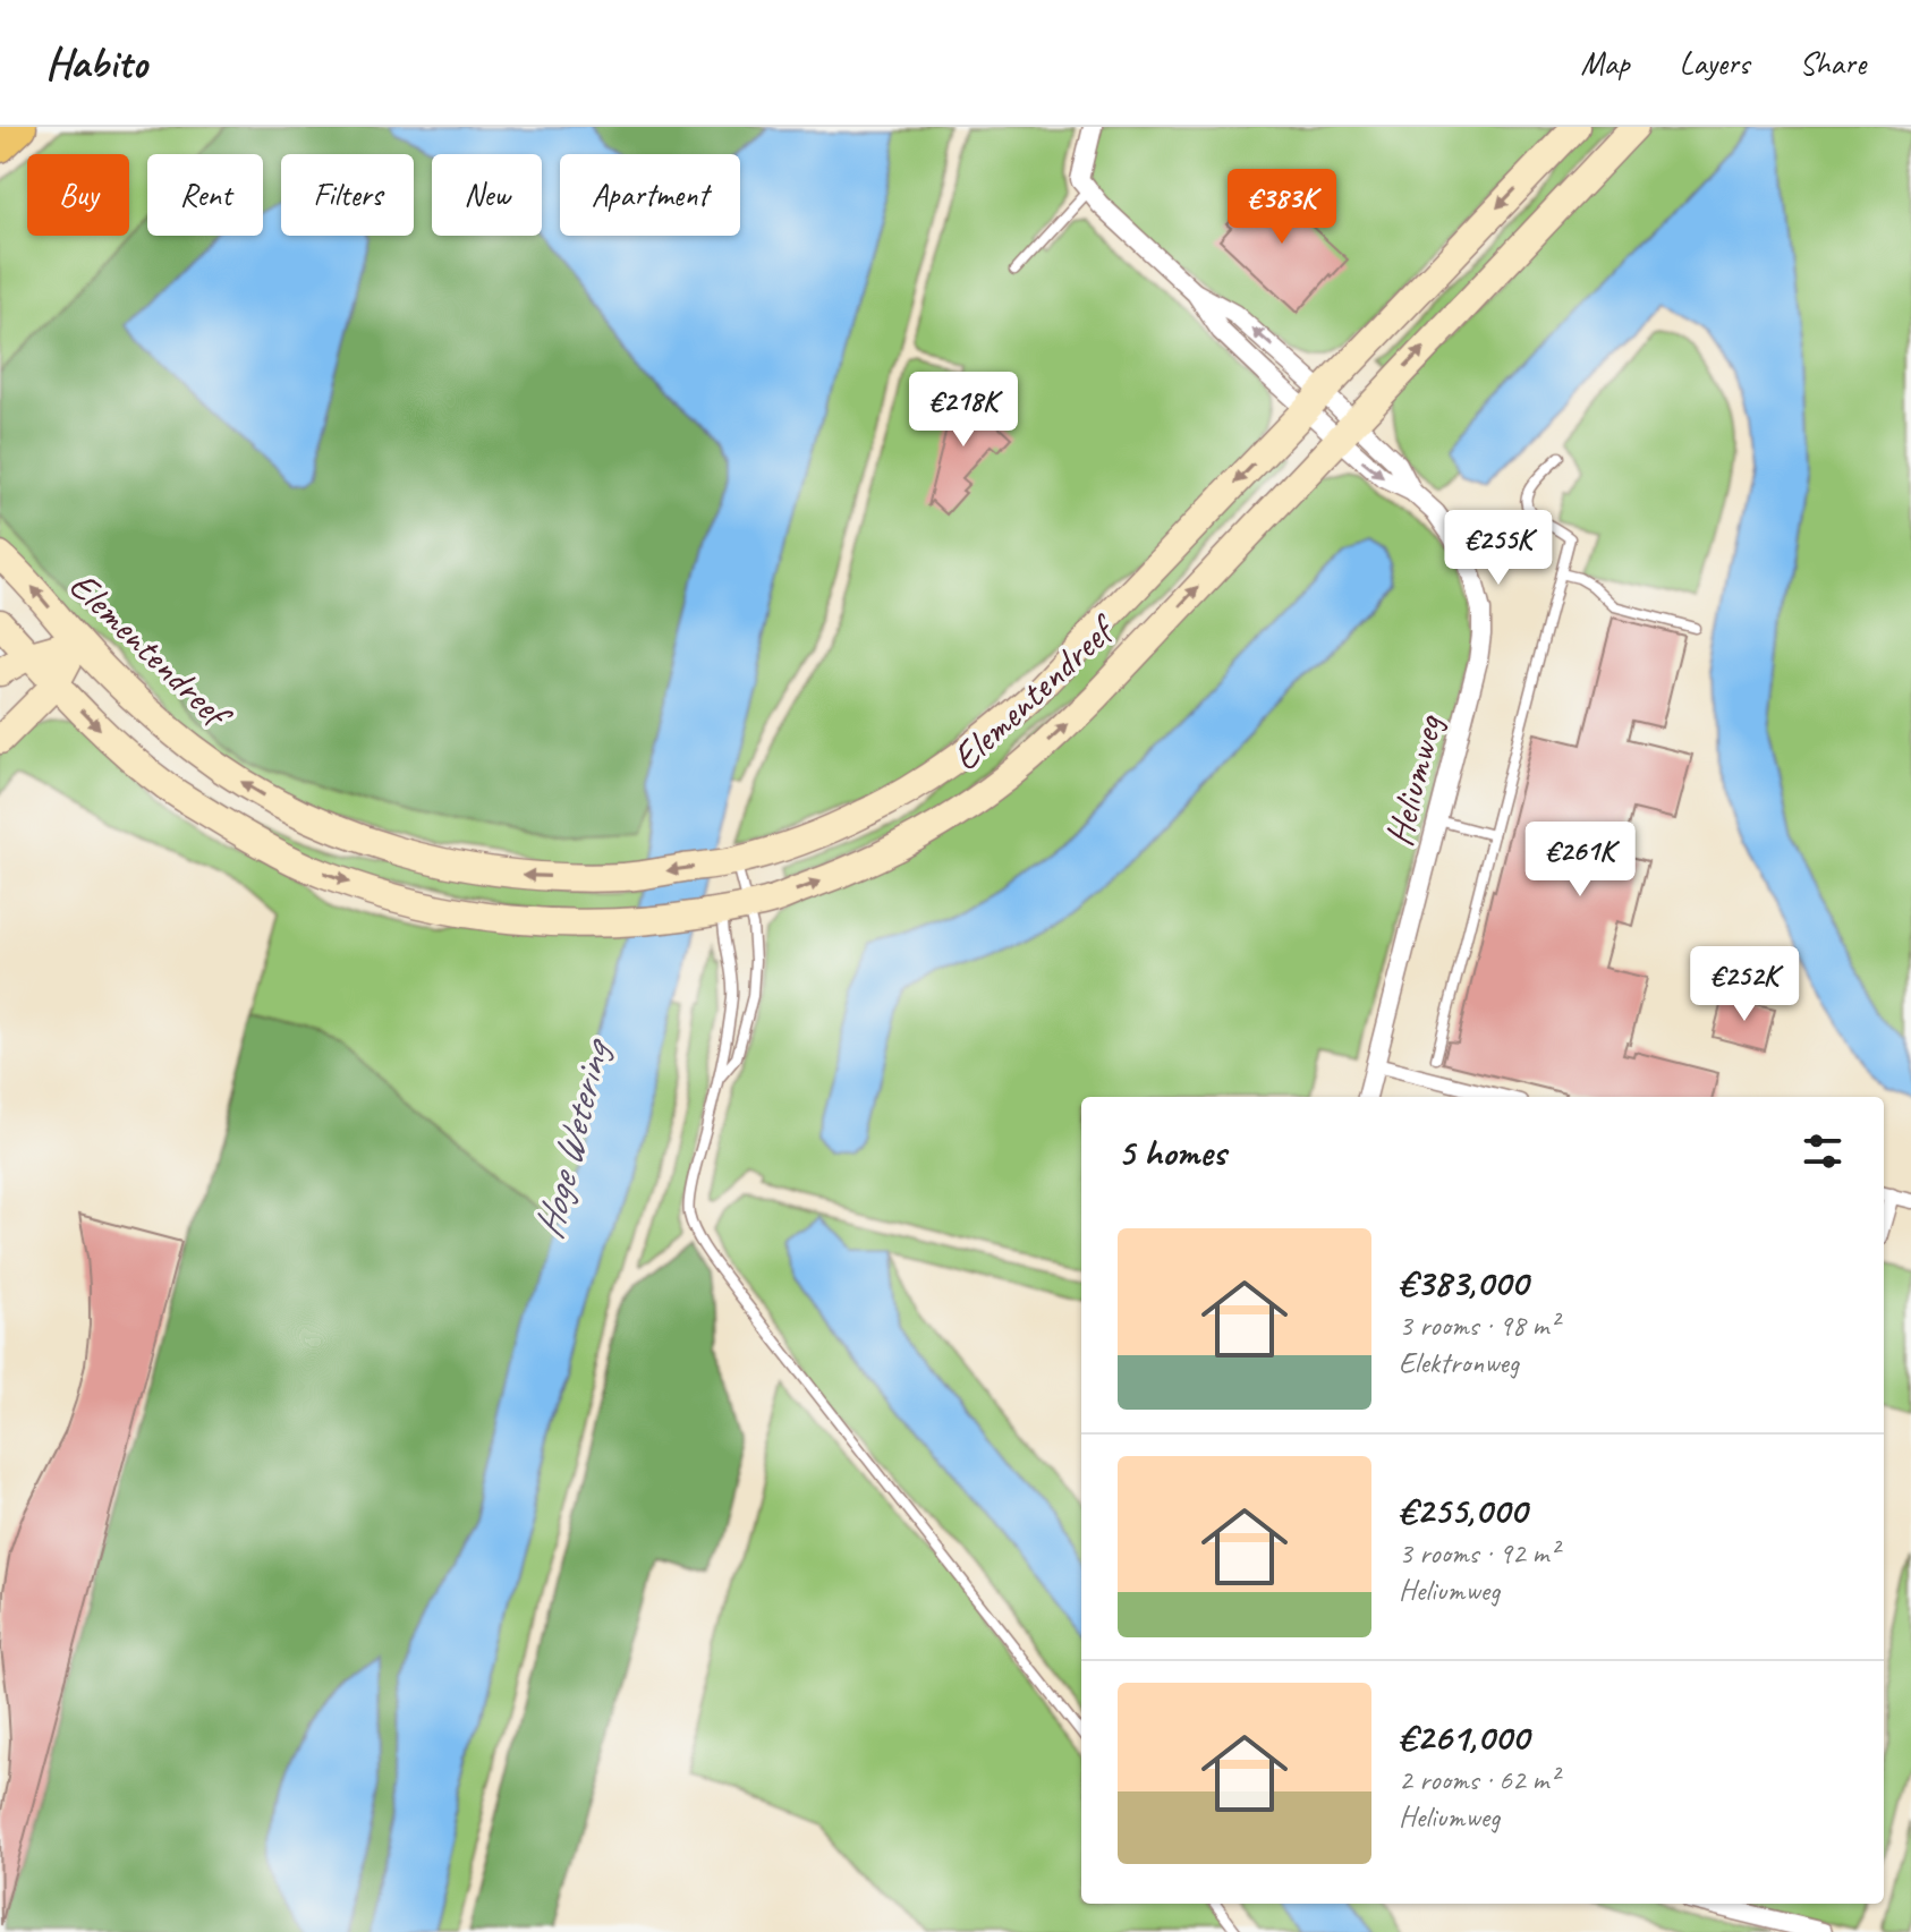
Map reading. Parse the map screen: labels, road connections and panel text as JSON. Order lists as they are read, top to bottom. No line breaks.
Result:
{"streets":{"main road":["Elementendreef"],"street":["Heliumweg"]},"crossings":[["Elementendreef","Heliumweg"]],"water":["Hoge Wetering"],"page":{"header":"Habito","nav":["Map","Layers","Share"],"chip":["Buy","Rent","Filters","New","Apartment"],"price":["€383K","€218K","€255K","€261K","€252K"],"heading":"5 homes","list":[{"name":"€383,000","note":"3 rooms · 98 m² · Elektronweg"},{"name":"€255,000","note":"3 rooms · 92 m² · Heliumweg"},{"name":"€261,000","note":"2 rooms · 62 m² · Heliumweg"}]}}
